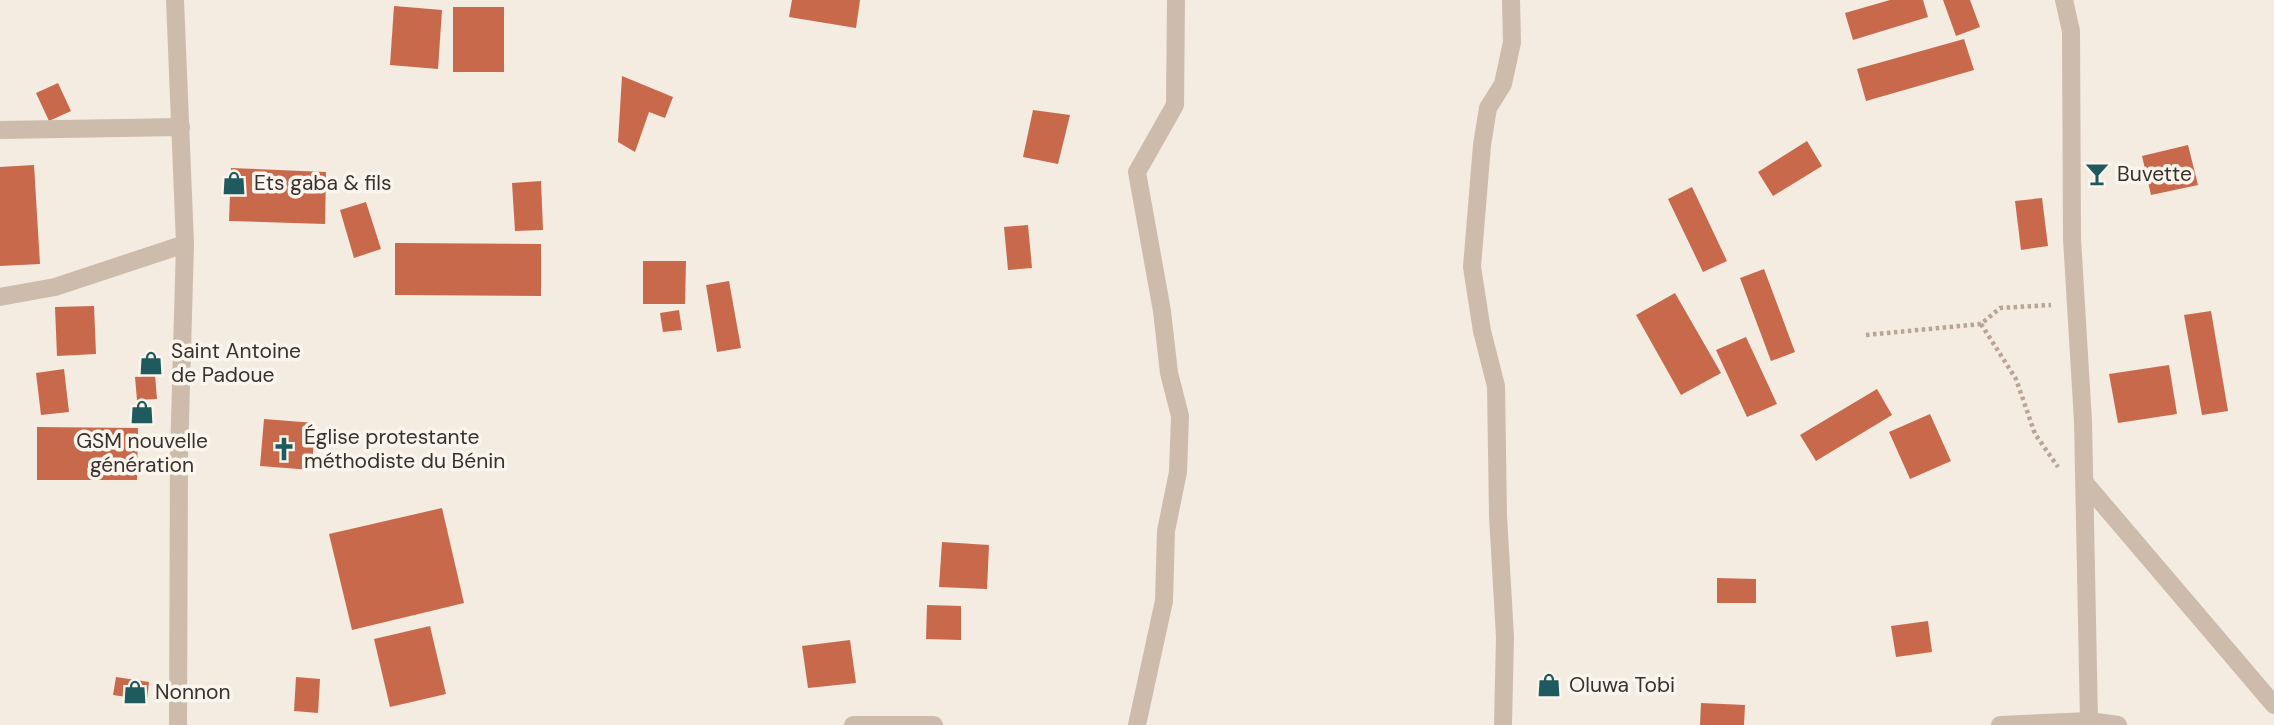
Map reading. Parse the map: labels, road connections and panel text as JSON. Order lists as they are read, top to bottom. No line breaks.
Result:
{"places":{"bar":["Buvette"],"shop":["Ets gaba & fils","Saint Antoine de Padoue","GSM nouvelle génération","Oluwa Tobi","Nonnon"],"church":["Église protestante méthodiste du Bénin"]}}
